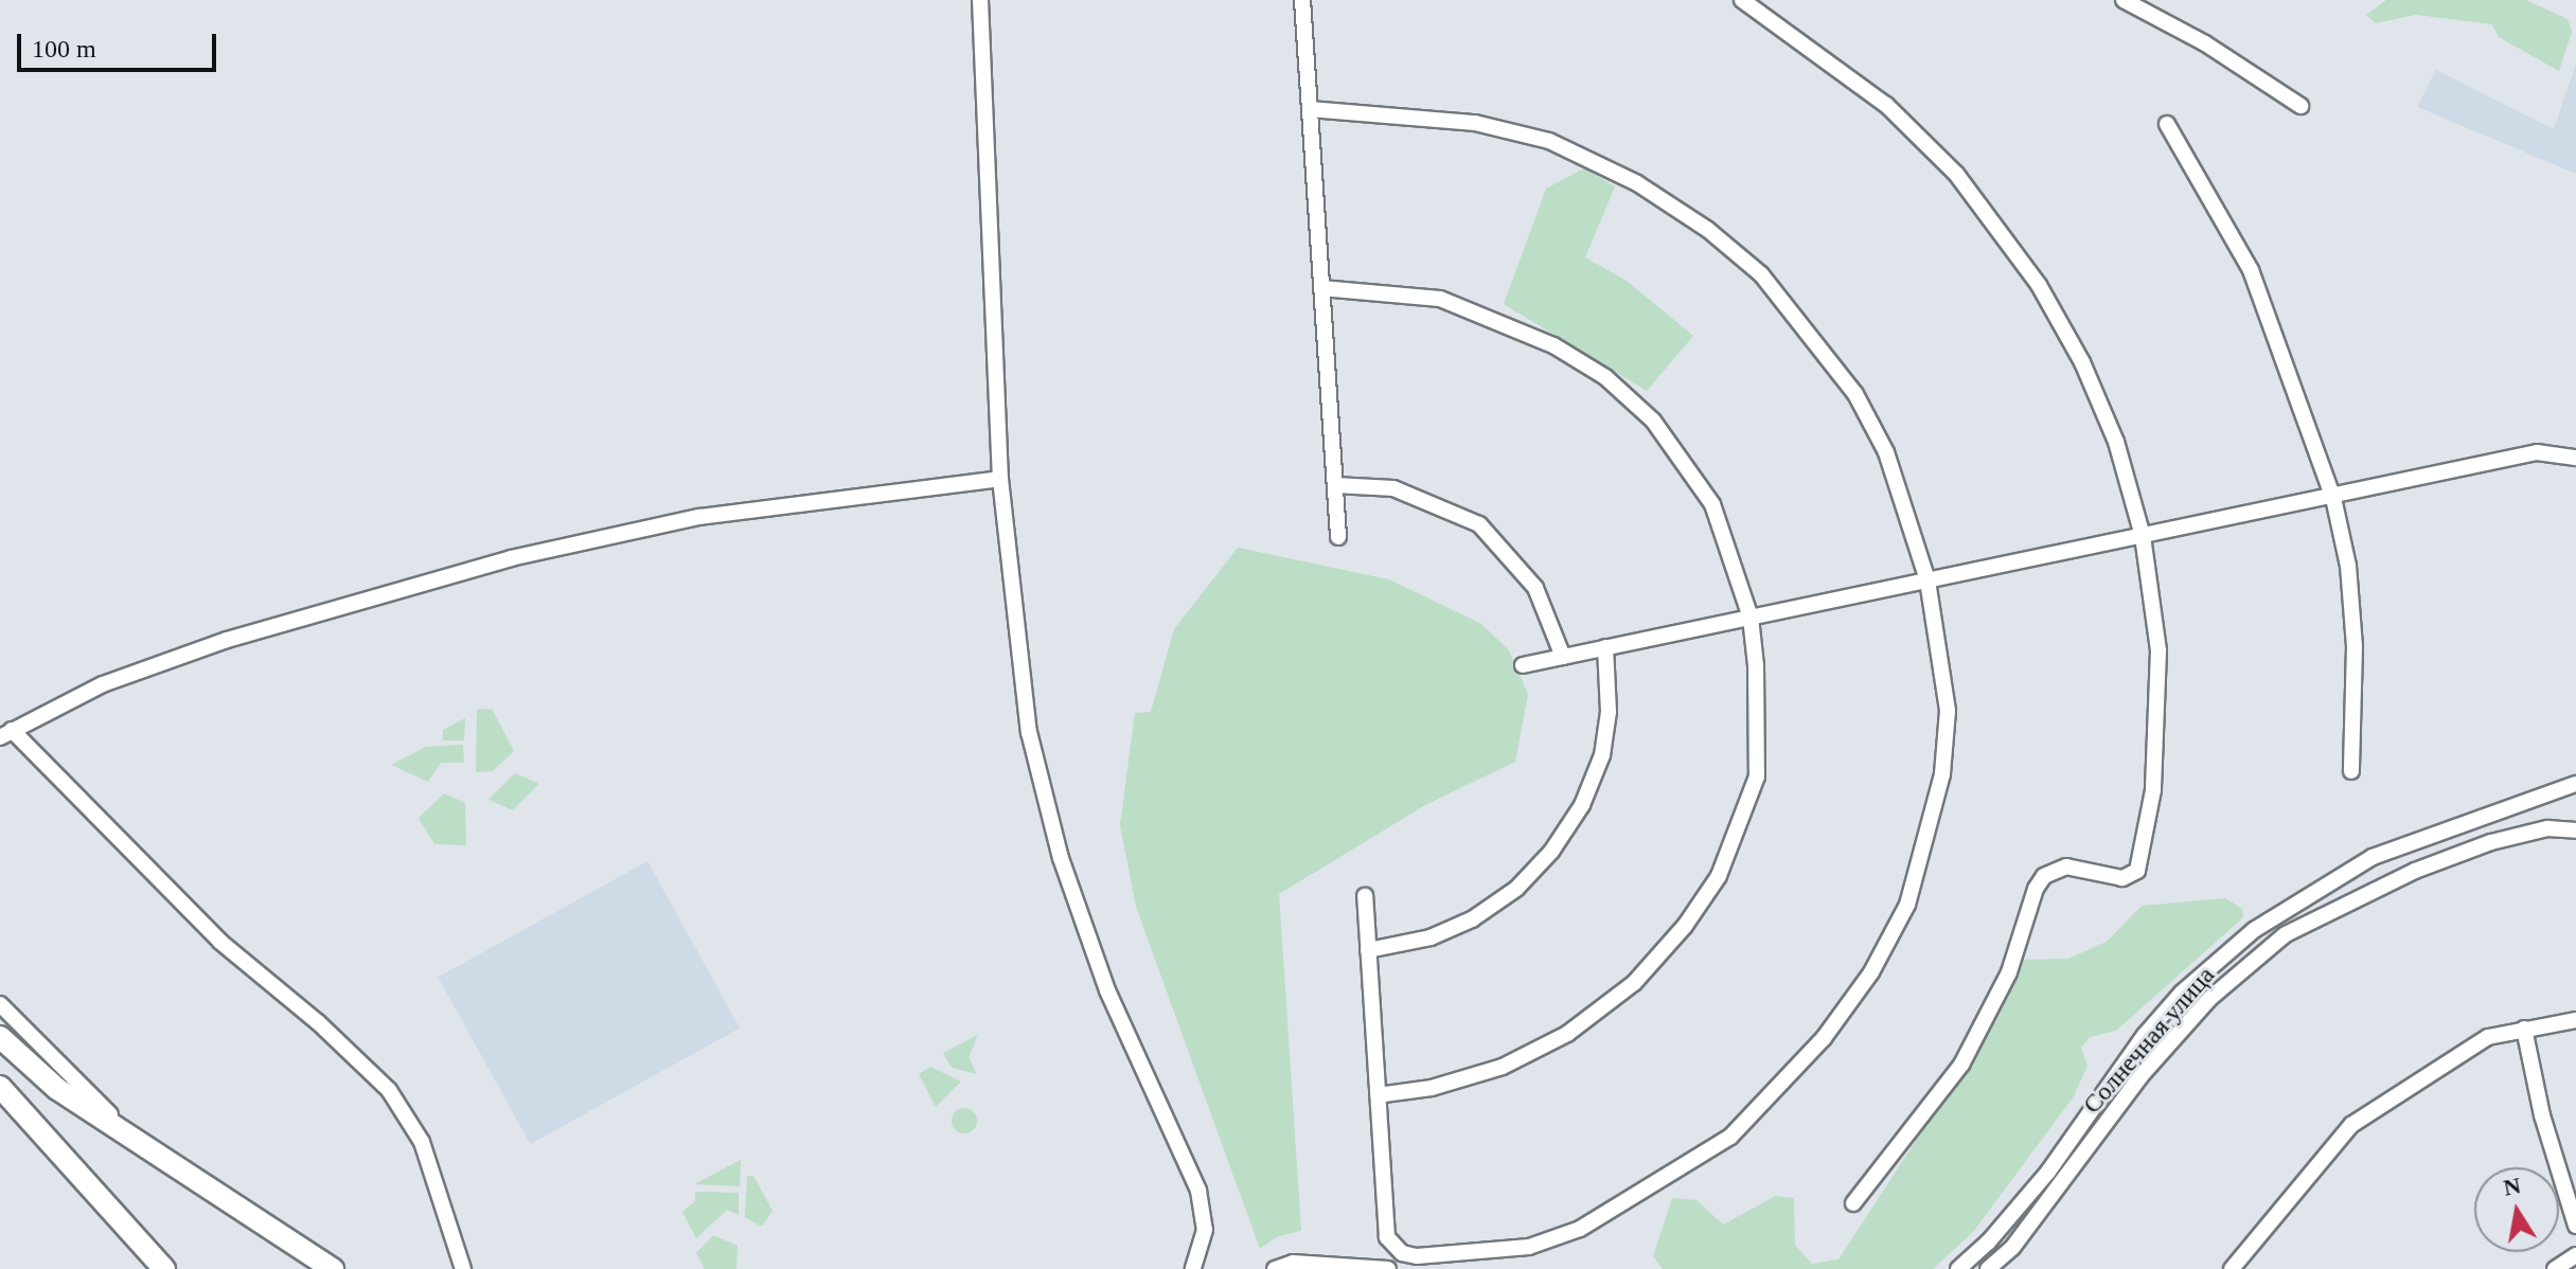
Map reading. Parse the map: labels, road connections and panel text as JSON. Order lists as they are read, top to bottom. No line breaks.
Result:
{"streets":{"street":["Солнечная улица"]},"scale_bar":"100 m","north":"top"}
